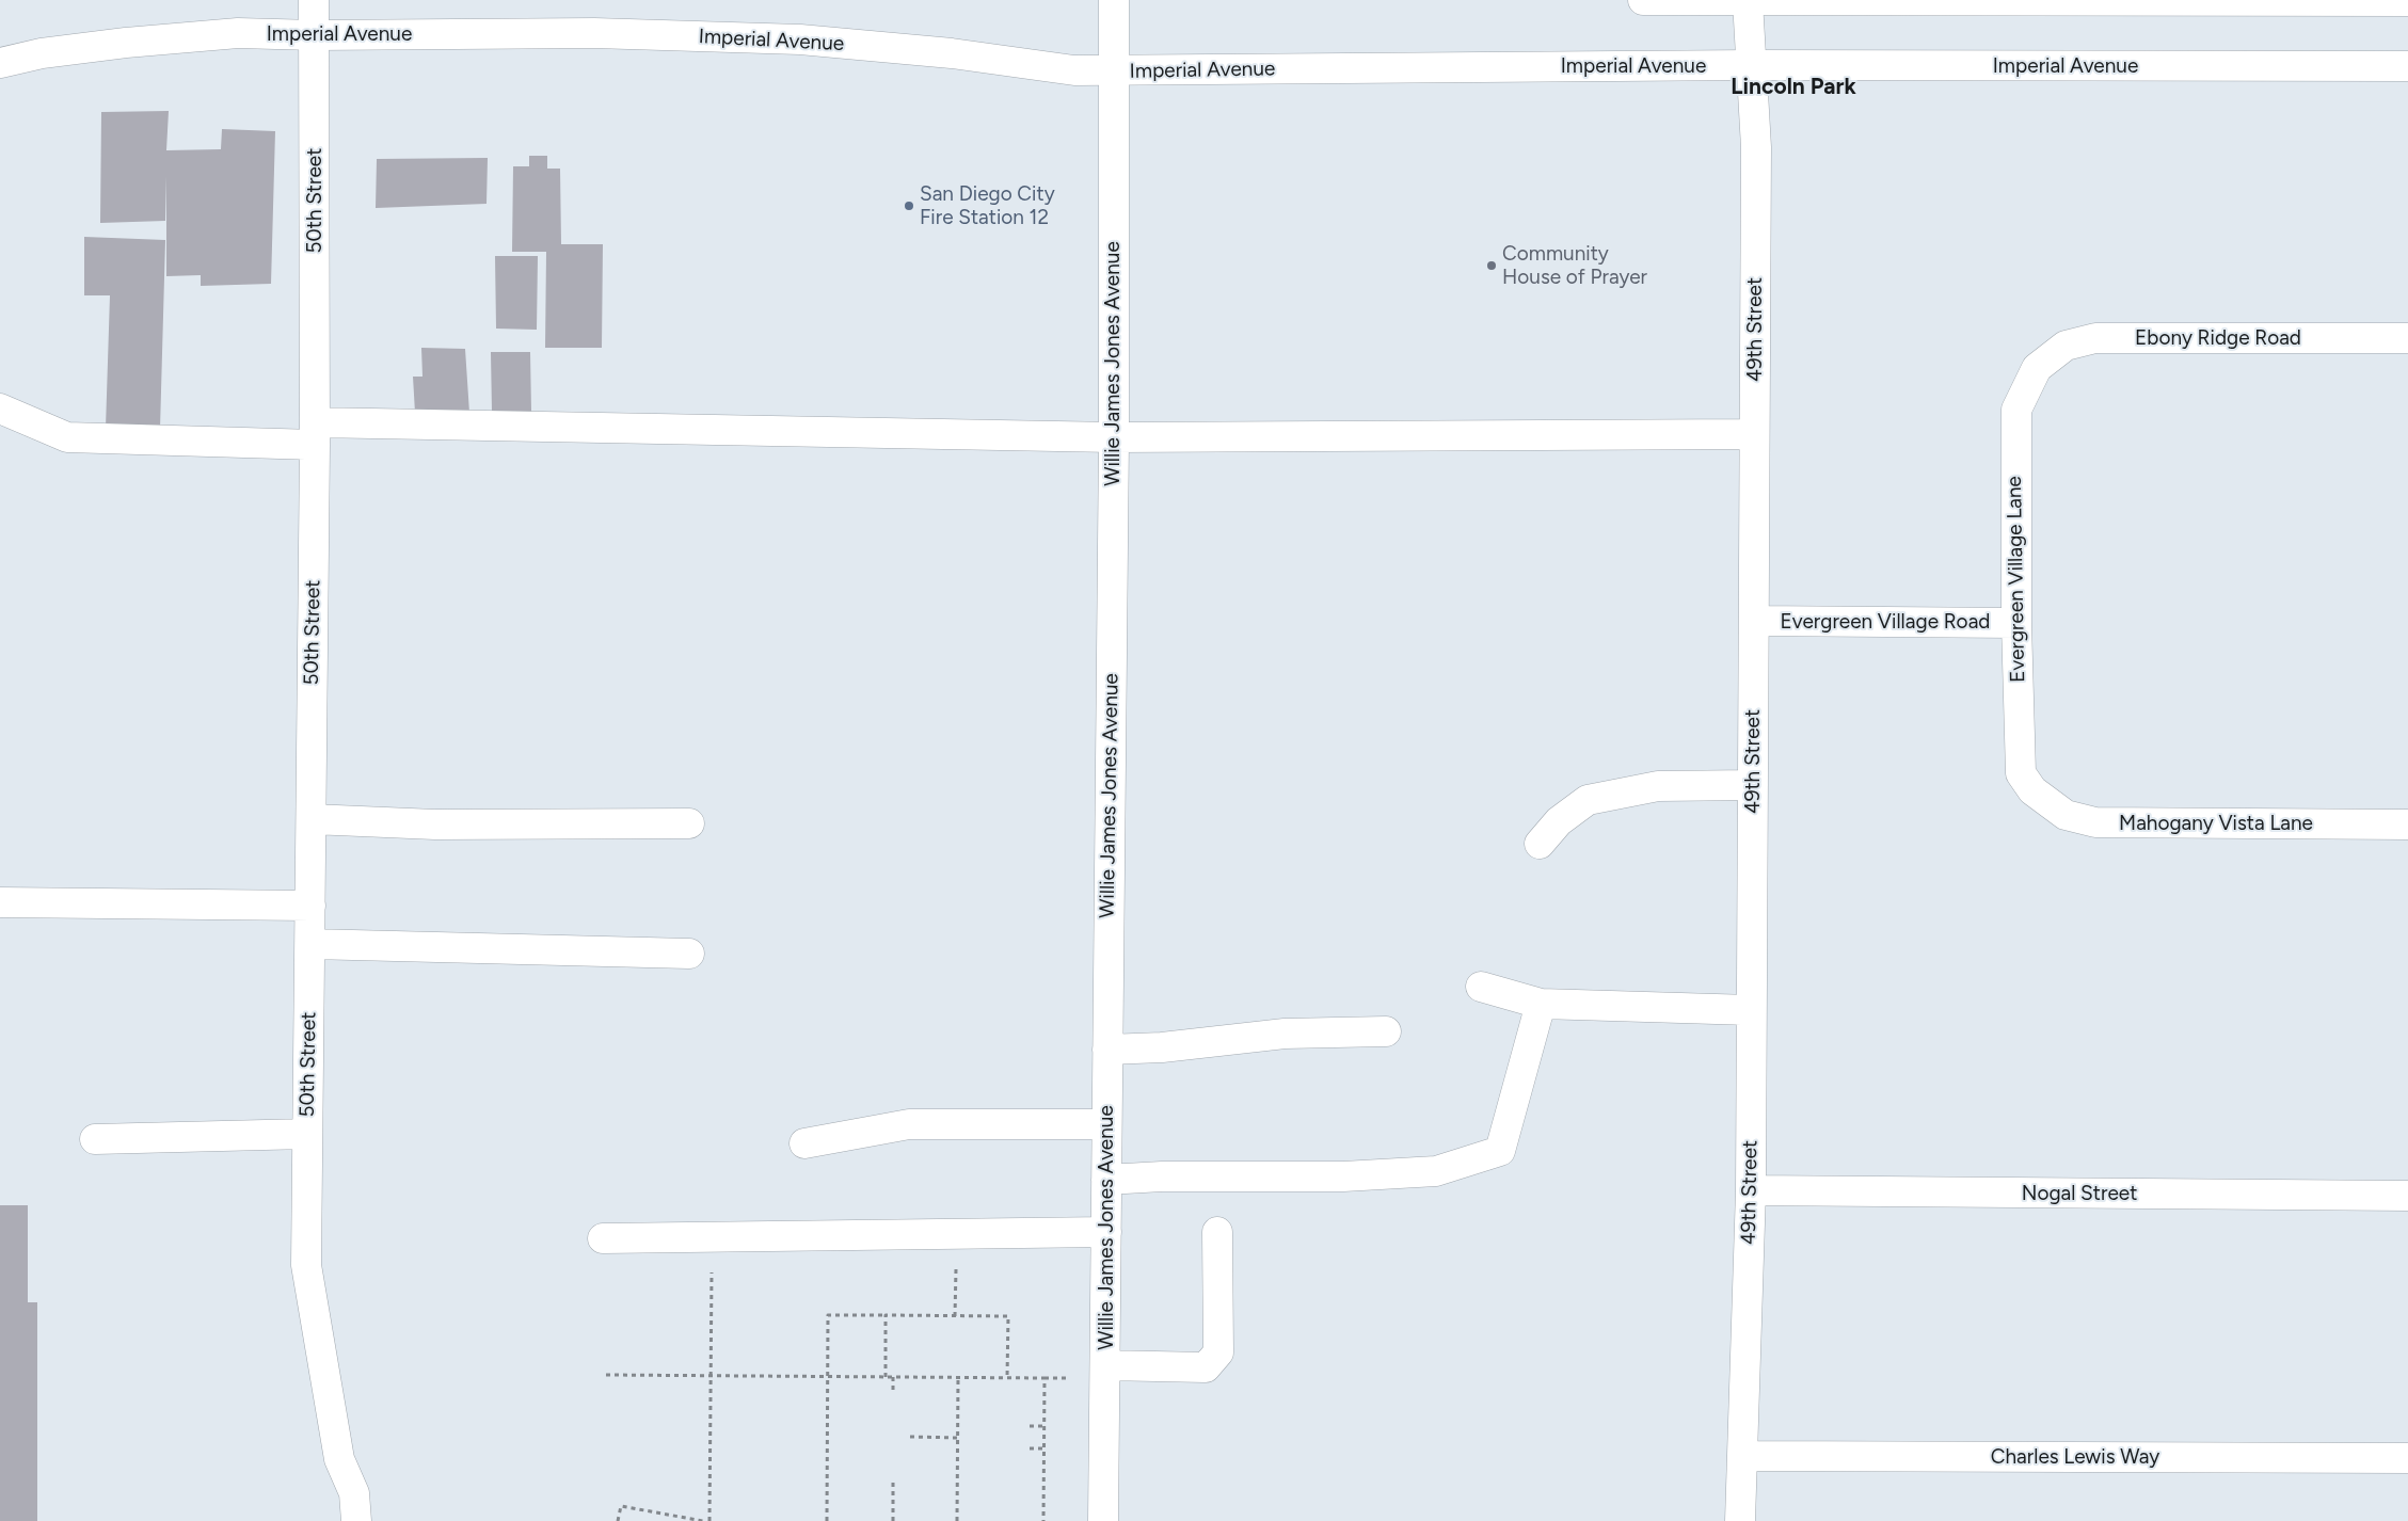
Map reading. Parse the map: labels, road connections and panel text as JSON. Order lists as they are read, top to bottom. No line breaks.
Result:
{"streets":{"street":["Imperial Avenue","50th Street","49th Street","Ebony Ridge Road","Willie James Jones Avenue","Evergreen Village Lane","Evergreen Village Road","Mahogany Vista Lane","Nogal Street","Charles Lewis Way"]},"crossings":[["Imperial Avenue","50th Street"],["Imperial Avenue","49th Street"],["Imperial Avenue","Willie James Jones Avenue"],["49th Street","Evergreen Village Road"],["49th Street","Nogal Street"],["49th Street","Charles Lewis Way"],["Ebony Ridge Road","Evergreen Village Lane"],["Evergreen Village Lane","Evergreen Village Road"],["Evergreen Village Lane","Mahogany Vista Lane"]],"districts":["Lincoln Park"],"places":["San Diego City Fire Station 12","Community House of Prayer"]}
